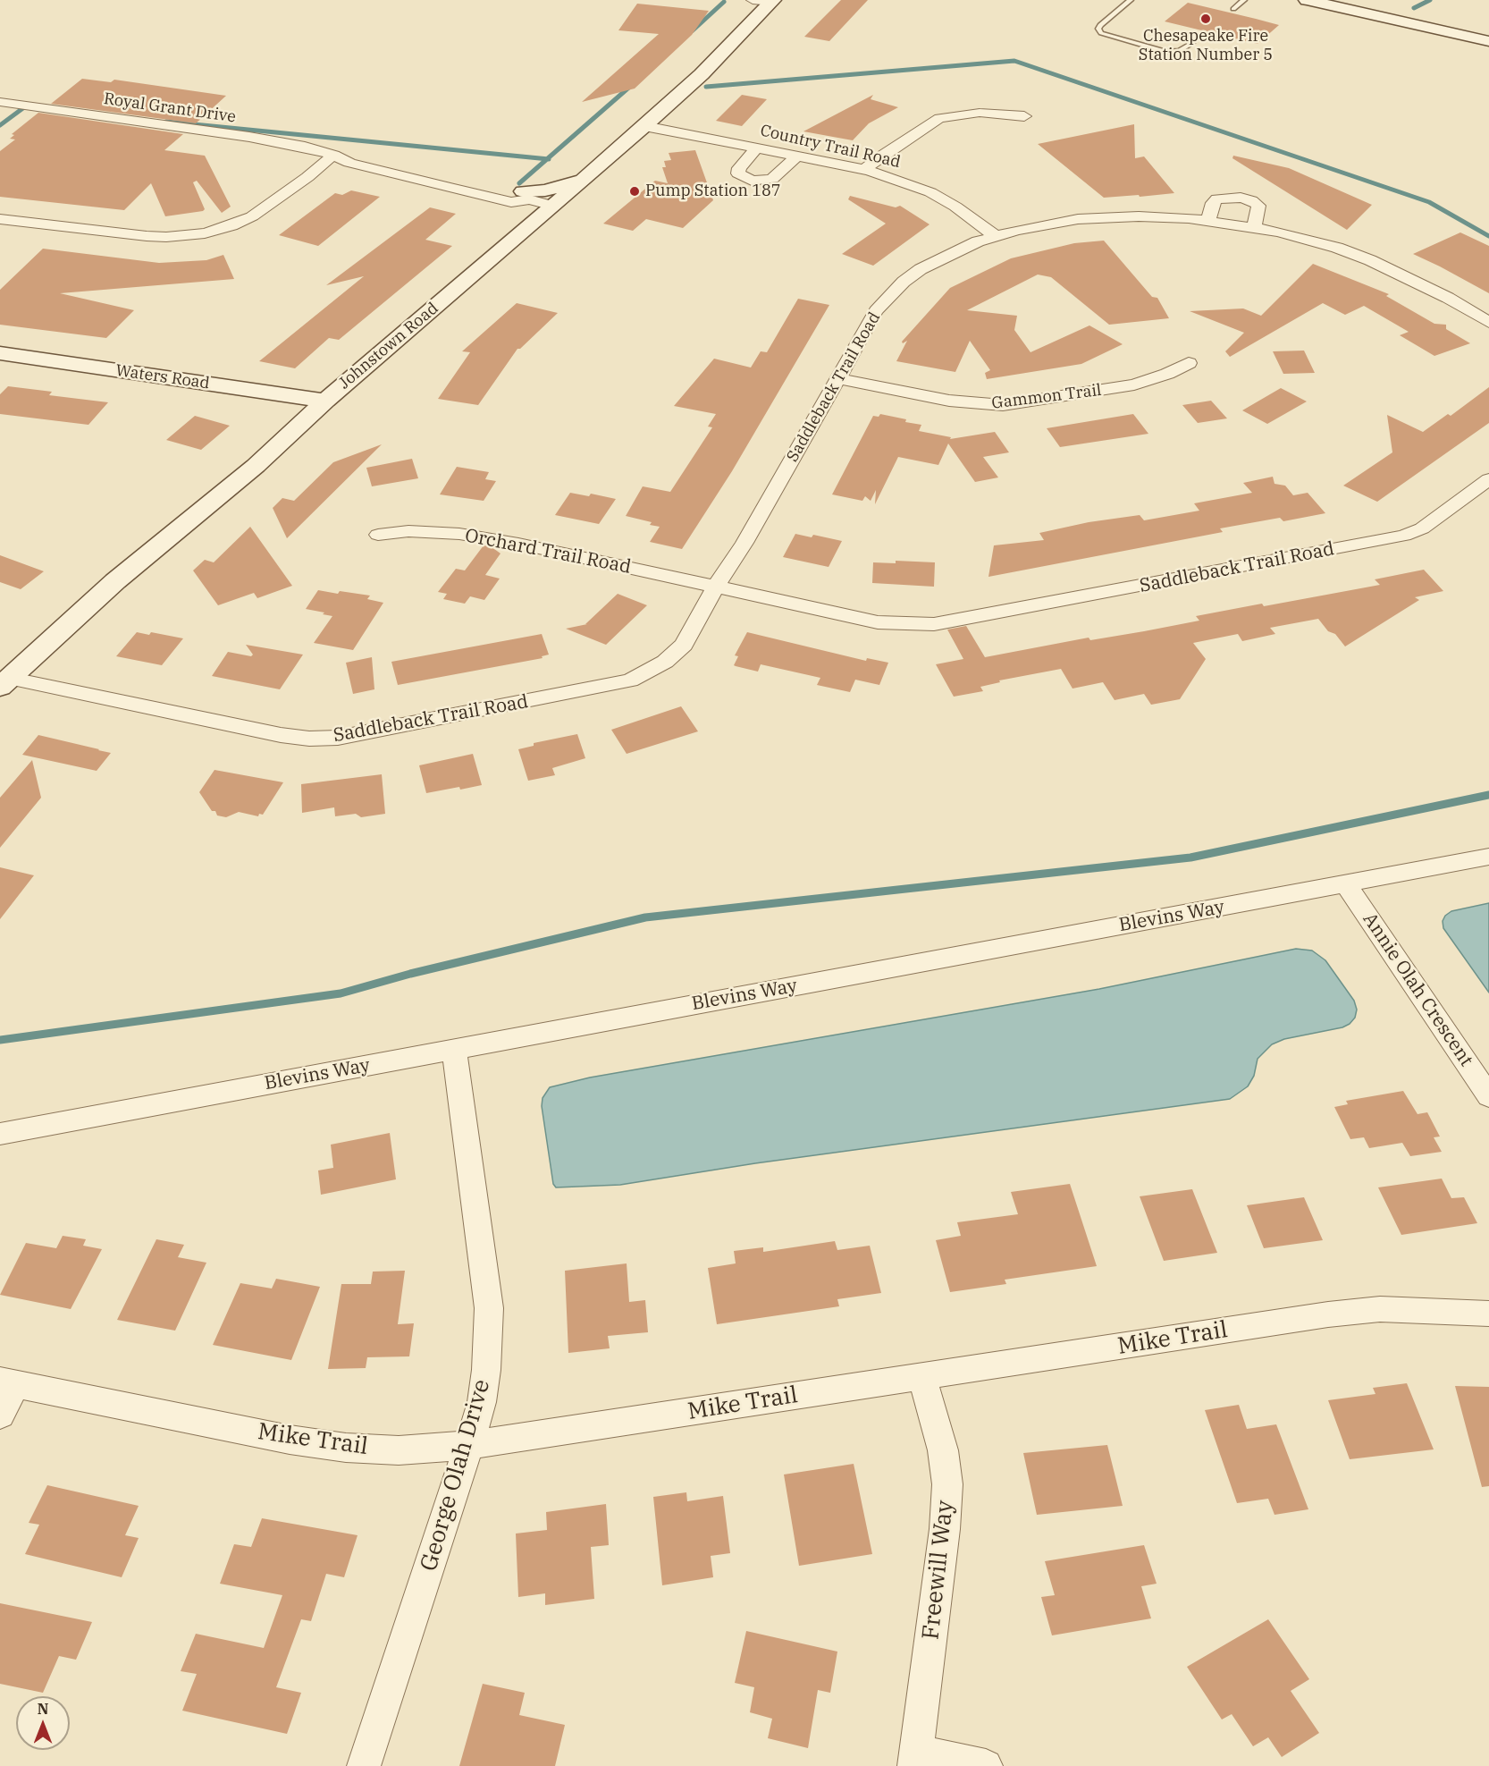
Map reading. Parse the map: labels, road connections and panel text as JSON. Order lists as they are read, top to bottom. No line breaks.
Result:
{"streets":{"main road":["Johnstown Road","Waters Road"],"street":["Royal Grant Drive","Country Trail Road","Saddleback Trail Road","Gammon Trail","Orchard Trail Road","Blevins Way","Annie Olah Crescent","Mike Trail","George Olah Drive","Freewill Way"]},"crossings":[["Royal Grant Drive","Johnstown Road"],["Country Trail Road","Johnstown Road"],["Country Trail Road","Saddleback Trail Road"],["Johnstown Road","Waters Road"],["Johnstown Road","Saddleback Trail Road"],["Saddleback Trail Road","Gammon Trail"],["Saddleback Trail Road","Orchard Trail Road"],["Blevins Way","Annie Olah Crescent"],["Blevins Way","George Olah Drive"],["Mike Trail","George Olah Drive"],["Mike Trail","Freewill Way"]],"places":["Chesapeake Fire Station Number 5","Pump Station 187"],"north":"top"}
